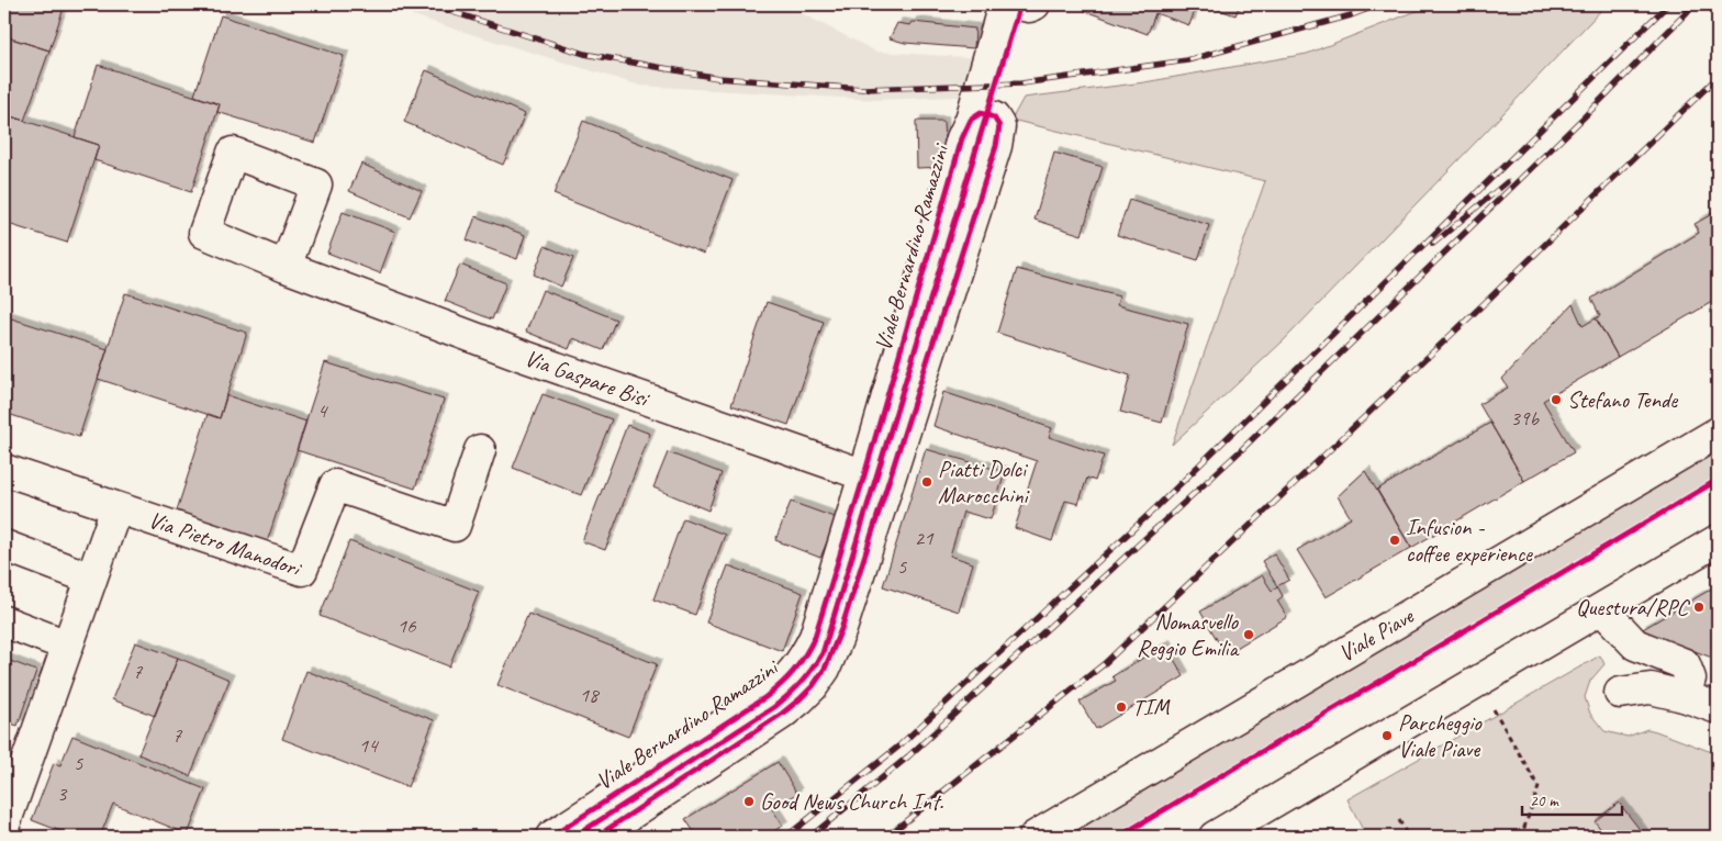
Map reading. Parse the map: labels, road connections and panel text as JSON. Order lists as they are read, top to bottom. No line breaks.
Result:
{"streets":{"street":["Viale Bernardino Ramazzini","Via Gaspare Bisi","Via Pietro Manodori","Viale Piave"]},"crossings":[["Viale Bernardino Ramazzini","Via Gaspare Bisi"]],"places":["Stefano Tende","Piatti Dolci Marocchini","Infusion - coffee experience","Questura/RPC","Nomasvello Reggio Emilia","TIM","Parcheggio Viale Piave","Good News Church Int."],"house_numbers":["4","39b","21","5","16","7","18","7","14","5","3"],"scale_bar":"20 m"}
